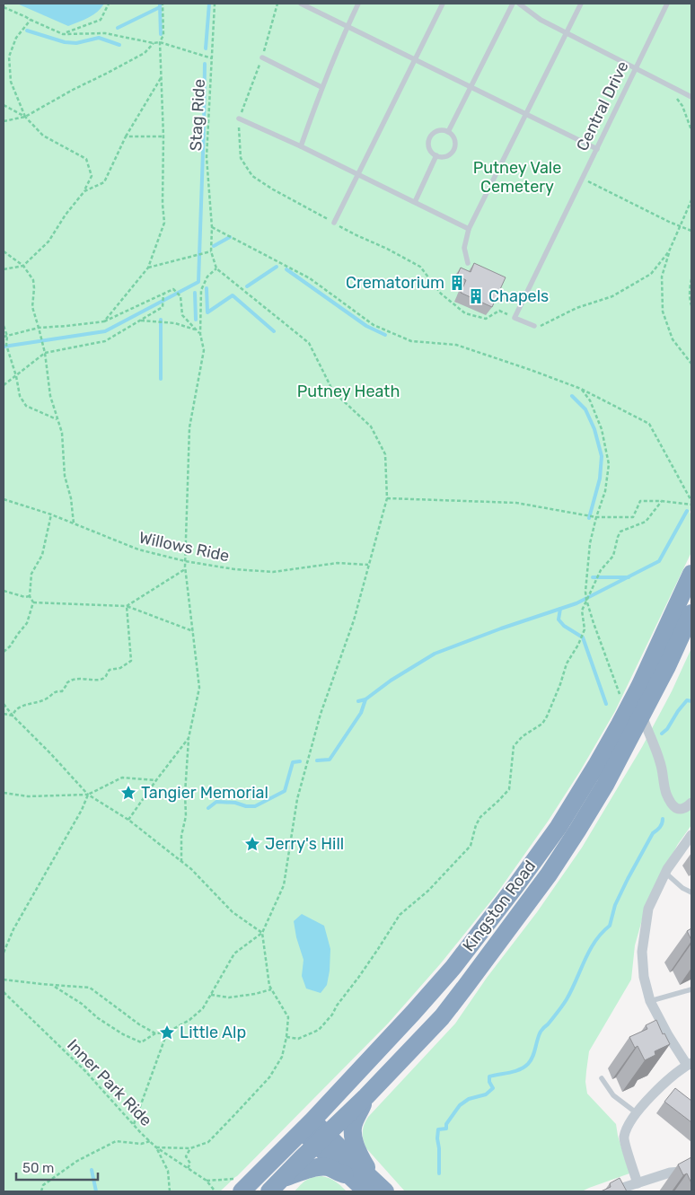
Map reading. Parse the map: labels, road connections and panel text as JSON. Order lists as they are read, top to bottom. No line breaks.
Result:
{"streets":{"highway":["Kingston Road"],"lane":["Central Drive"],"path":["Stag Ride","Willows Ride","Inner Park Ride"]},"parks":["Putney Vale Cemetery","Putney Heath"],"places":{"building":["Crematorium","Chapels"],"place":["Tangier Memorial","Jerry's Hill","Little Alp"]},"scale_bar":"50 m"}
